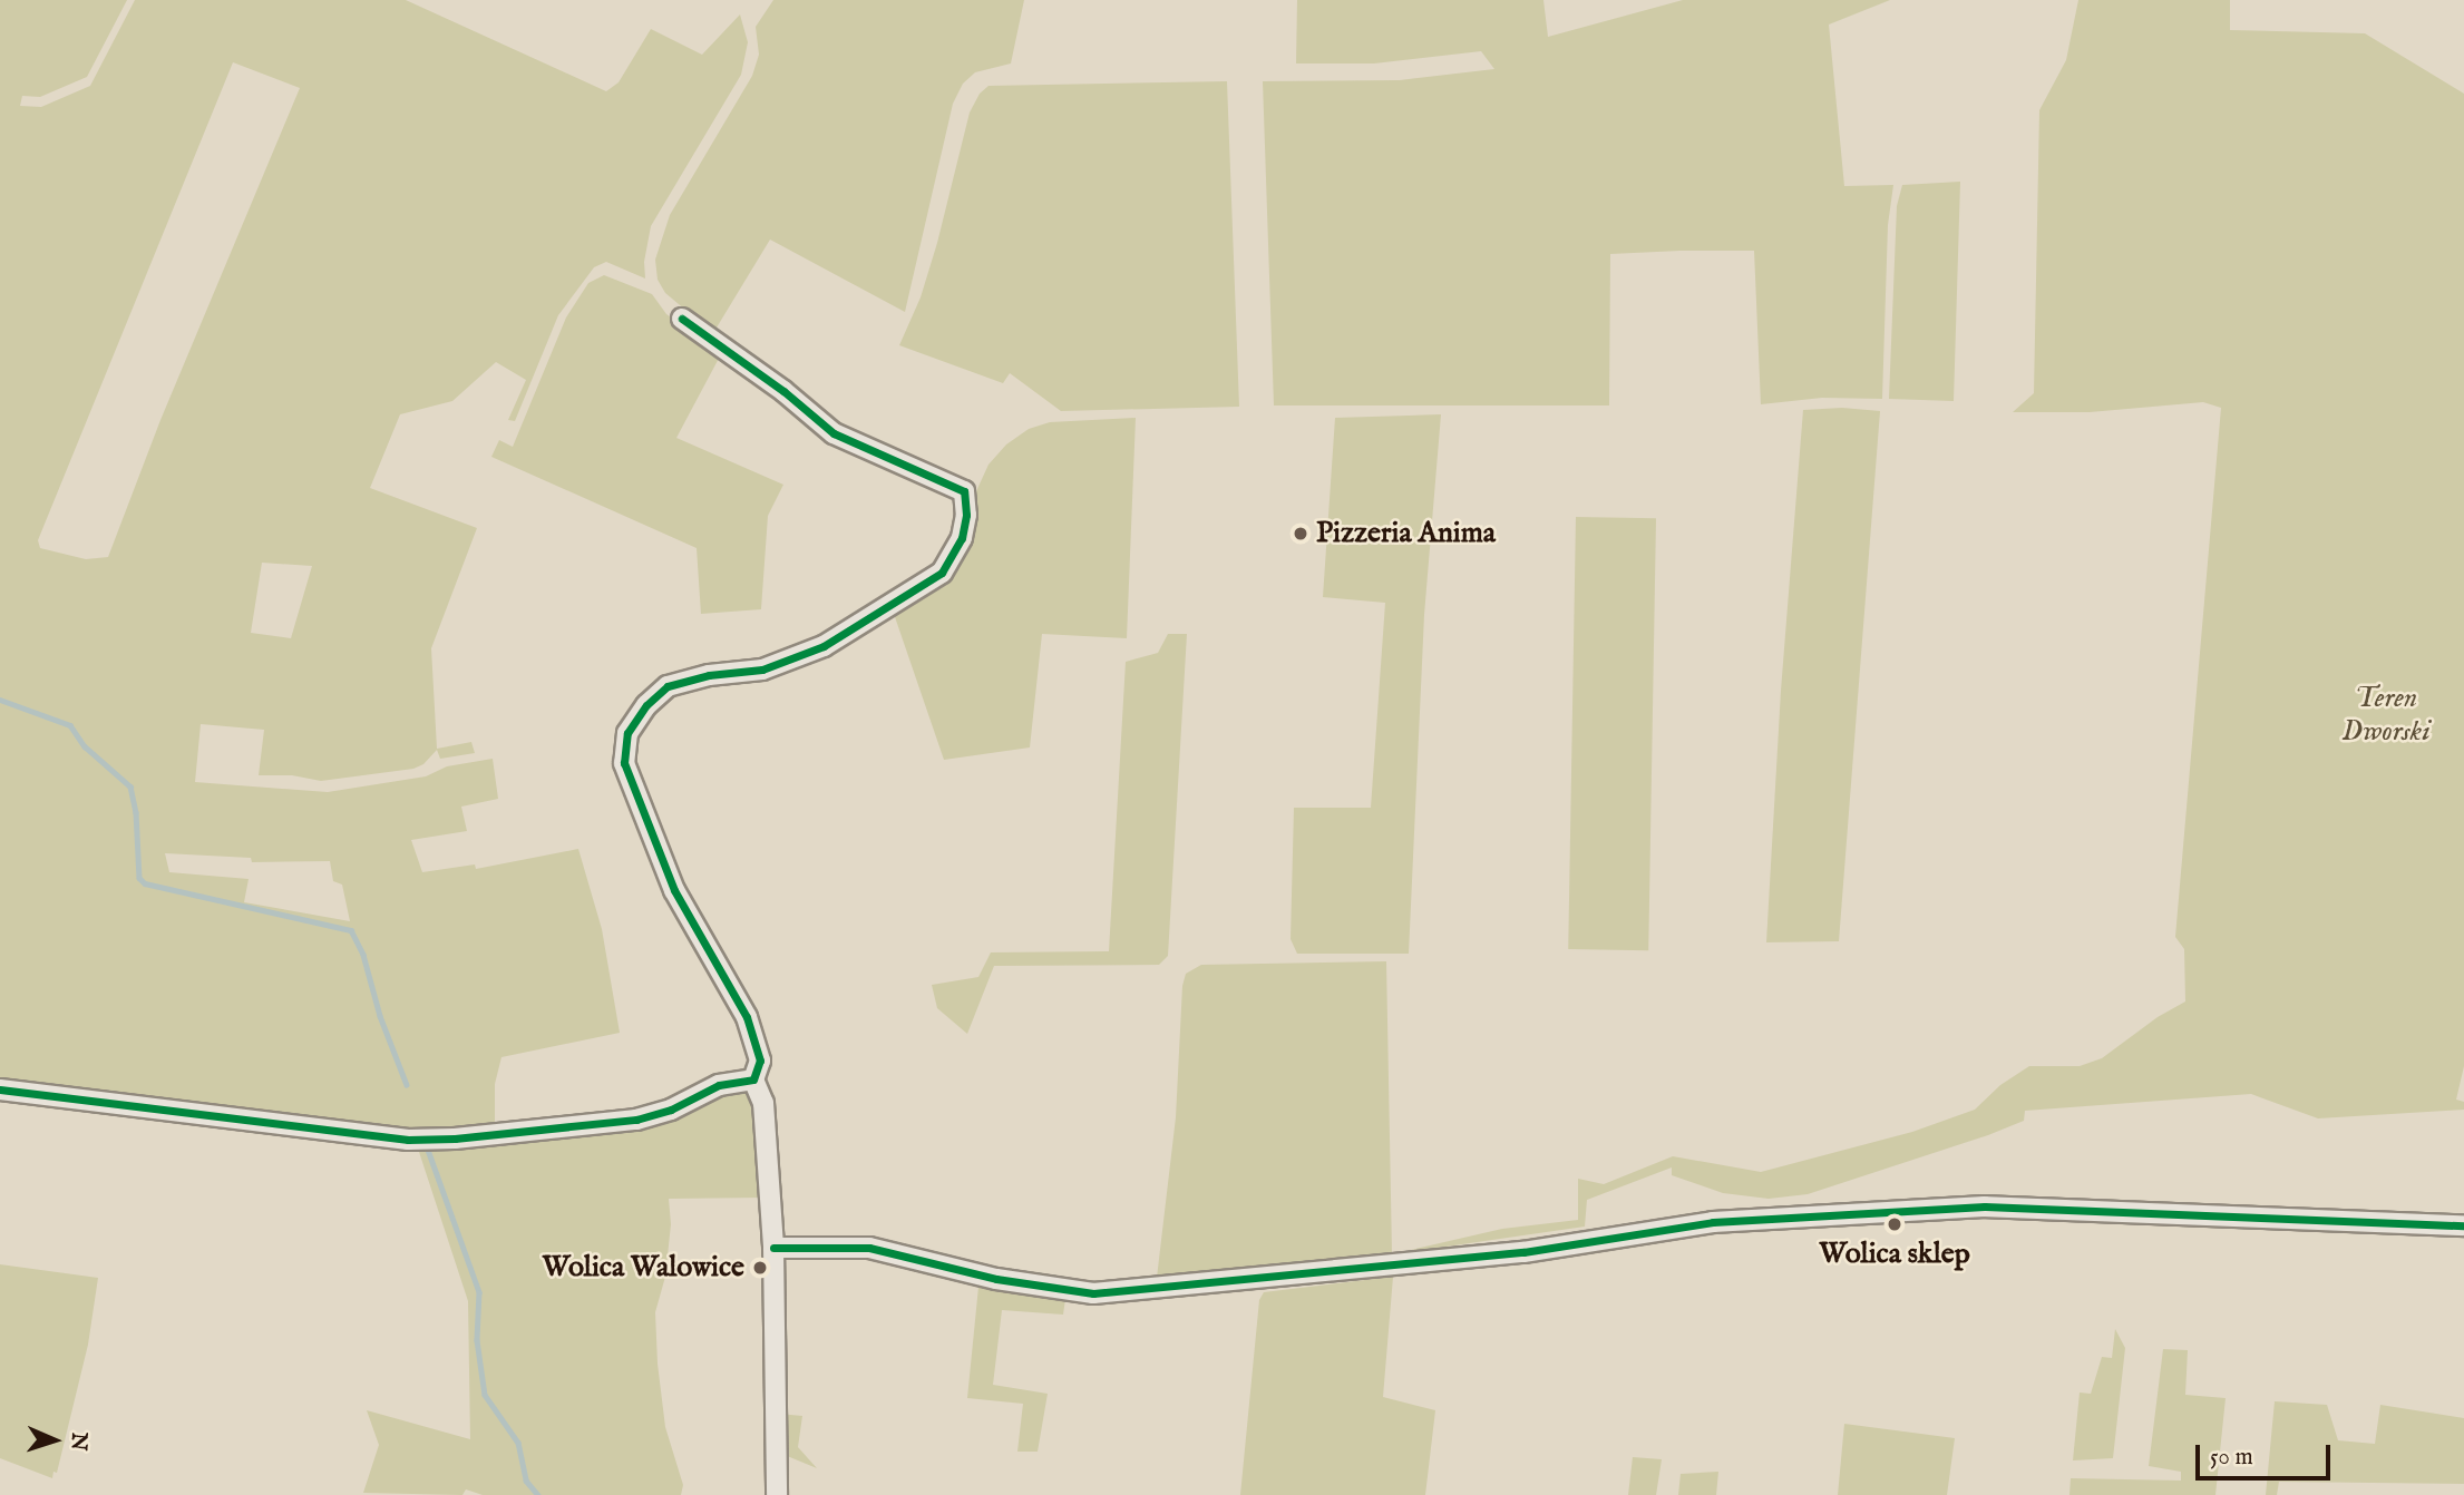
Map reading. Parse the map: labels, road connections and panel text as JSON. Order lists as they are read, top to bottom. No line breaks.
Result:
{"parks":["Teren Dworski"],"places":["Pizzeria Anima","Wolica sklep","Wolica Walowice"],"scale_bar":"50 m","north":"right"}
